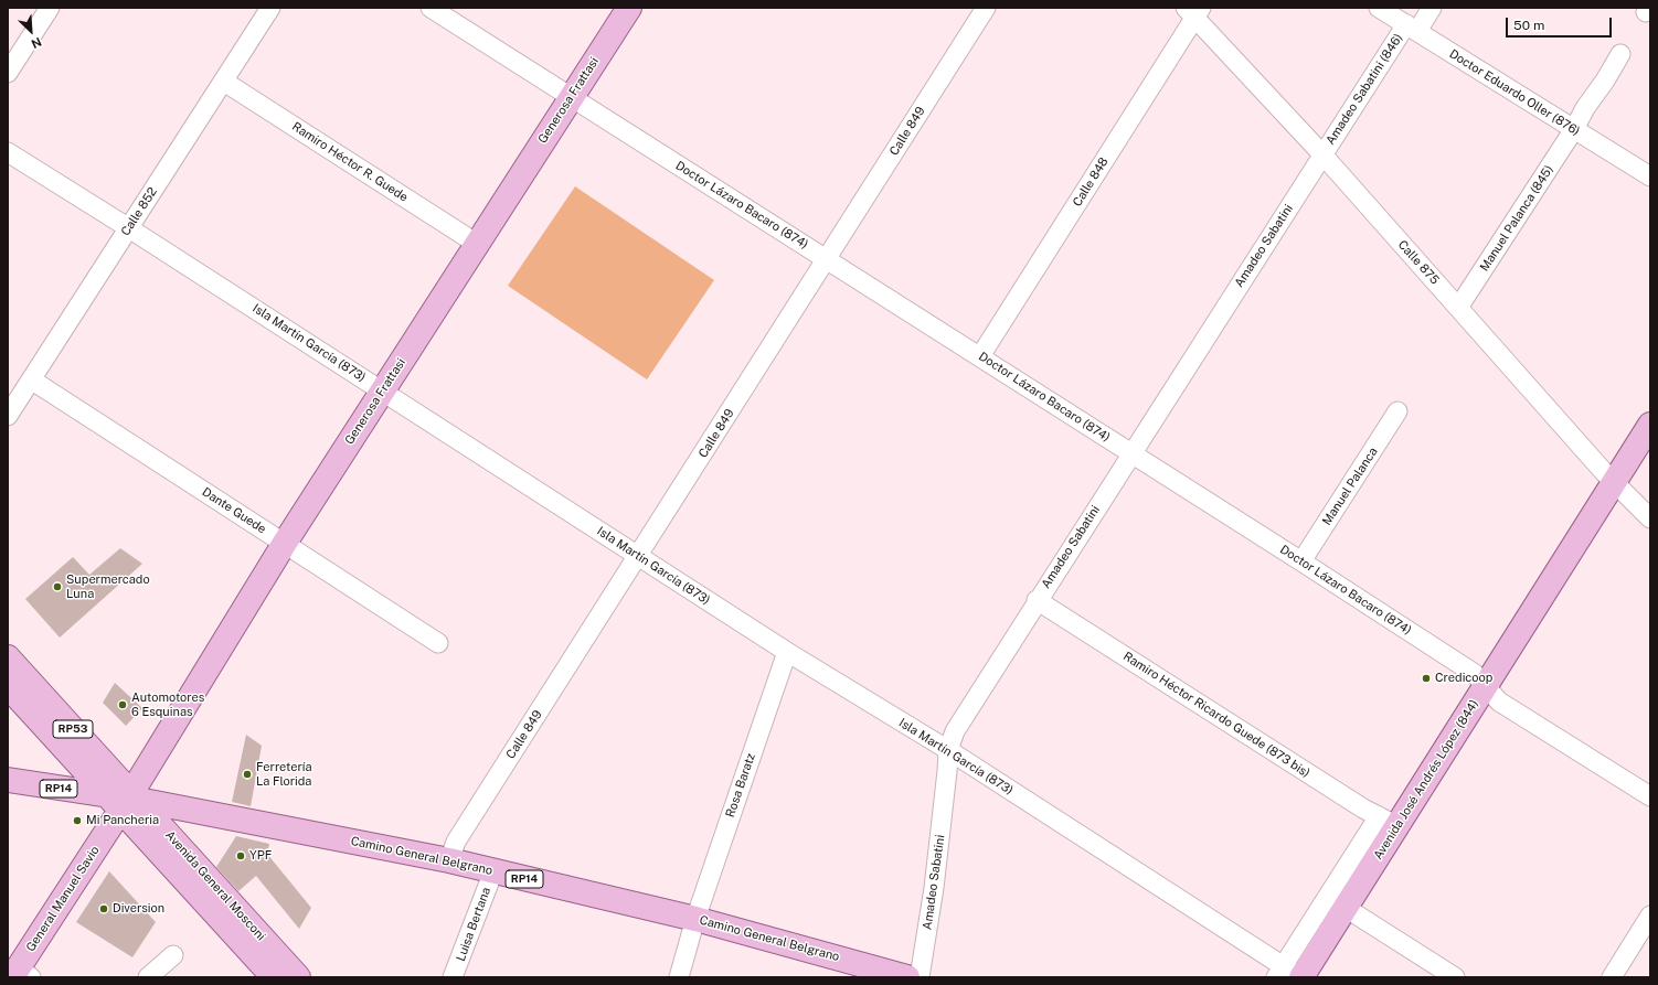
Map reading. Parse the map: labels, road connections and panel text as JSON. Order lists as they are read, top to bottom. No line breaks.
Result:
{"streets":{"main road":["Generosa Frattasi","RP53","Avenida José Andrés López (844)","RP14","Camino General Belgrano","Avenida General Mosconi","General Manuel Savio"],"street":["Amadeo Sabatini (846)","Doctor Eduardo Oller (876)","Calle 849","Ramiro Héctor R. Guede","Calle 848","Doctor Lázaro Bacaro (874)","Calle 852","Manuel Palanca (845)","Amadeo Sabatini","Calle 875","Isla Martín García (873)","Manuel Palanca","Dante Guede","Ramiro Héctor Ricardo Guede (873 bis)","Rosa Baratz","Luisa Bertana"]},"crossings":[["Amadeo Sabatini (846)","Doctor Eduardo Oller (876)"],["Amadeo Sabatini (846)","Amadeo Sabatini"],["Amadeo Sabatini (846)","Calle 875"],["Doctor Eduardo Oller (876)","Manuel Palanca (845)"],["Generosa Frattasi","Ramiro Héctor R. Guede"],["Generosa Frattasi","Doctor Lázaro Bacaro (874)"],["Generosa Frattasi","Isla Martín García (873)"],["Generosa Frattasi","Dante Guede"],["Generosa Frattasi","Camino General Belgrano"],["Generosa Frattasi","Avenida General Mosconi"],["Generosa Frattasi","General Manuel Savio"],["Calle 849","Doctor Lázaro Bacaro (874)"],["Calle 849","Isla Martín García (873)"],["Calle 849","Camino General Belgrano"],["Ramiro Héctor R. Guede","Calle 852"],["Calle 848","Doctor Lázaro Bacaro (874)"],["Calle 848","Calle 875"],["Doctor Lázaro Bacaro (874)","Amadeo Sabatini"],["Doctor Lázaro Bacaro (874)","Manuel Palanca"],["Doctor Lázaro Bacaro (874)","Avenida José Andrés López (844)"],["Calle 852","Isla Martín García (873)"],["Calle 852","Dante Guede"],["Manuel Palanca (845)","Calle 875"],["Amadeo Sabatini","Calle 875"],["Amadeo Sabatini","Isla Martín García (873)"],["Amadeo Sabatini","Ramiro Héctor Ricardo Guede (873 bis)"],["Calle 875","Avenida José Andrés López (844)"],["Isla Martín García (873)","Avenida José Andrés López (844)"],["Isla Martín García (873)","Rosa Baratz"],["Ramiro Héctor Ricardo Guede (873 bis)","Avenida José Andrés López (844)"],["Rosa Baratz","Camino General Belgrano"],["Camino General Belgrano","Avenida General Mosconi"],["Camino General Belgrano","General Manuel Savio"],["Camino General Belgrano","Luisa Bertana"],["Avenida General Mosconi","General Manuel Savio"]],"places":["Supermercado Luna","Credicoop","Automotores 6 Esquinas","Ferretería La Florida","Mi Pancheria","YPF","Diversion"],"scale_bar":"50 m","north":"bottom right"}
